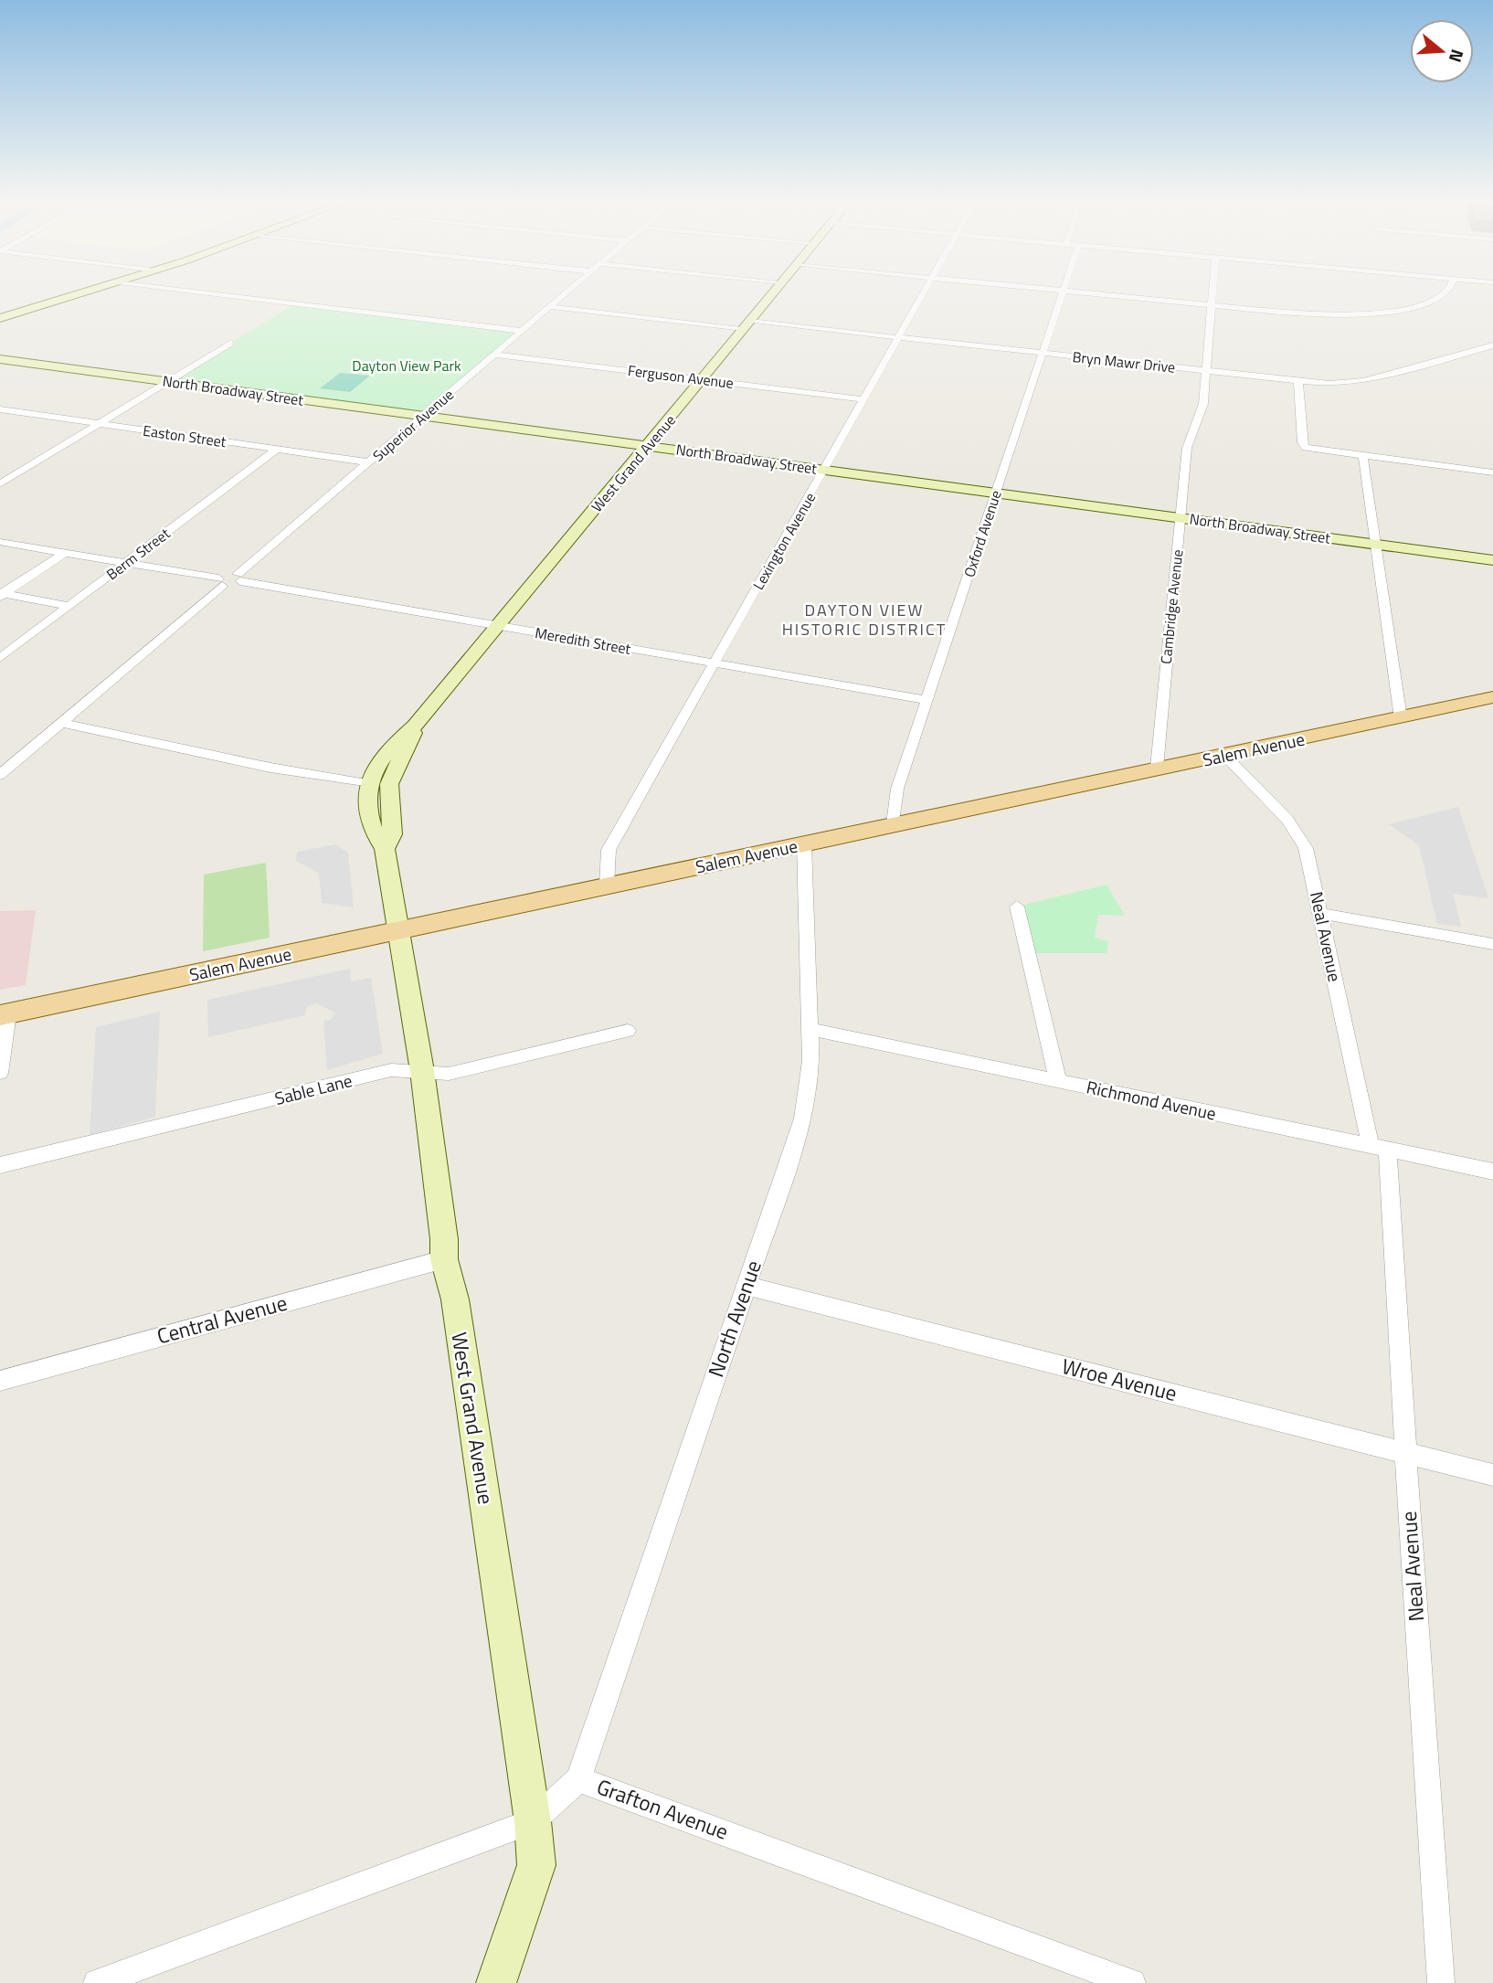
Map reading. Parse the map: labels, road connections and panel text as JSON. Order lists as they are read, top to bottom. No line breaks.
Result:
{"streets":{"main road":["Salem Avenue"],"street":["Bryn Mawr Drive","Ferguson Avenue","North Broadway Street","Superior Avenue","Easton Street","West Grand Avenue","Oxford Avenue","Lexington Avenue","Berm Street","Cambridge Avenue","Meredith Street","Neal Avenue","Sable Lane","Richmond Avenue","North Avenue","Central Avenue","Wroe Avenue","Grafton Avenue"]},"crossings":[["Bryn Mawr Drive","Superior Avenue"],["Bryn Mawr Drive","West Grand Avenue"],["Bryn Mawr Drive","Oxford Avenue"],["Bryn Mawr Drive","Lexington Avenue"],["Bryn Mawr Drive","Cambridge Avenue"],["Ferguson Avenue","Superior Avenue"],["Ferguson Avenue","West Grand Avenue"],["Ferguson Avenue","Lexington Avenue"],["North Broadway Street","Superior Avenue"],["North Broadway Street","West Grand Avenue"],["North Broadway Street","Oxford Avenue"],["North Broadway Street","Lexington Avenue"],["North Broadway Street","Cambridge Avenue"],["Superior Avenue","Easton Street"],["Superior Avenue","Meredith Street"],["Easton Street","Berm Street"],["West Grand Avenue","Meredith Street"],["West Grand Avenue","Salem Avenue"],["West Grand Avenue","Sable Lane"],["West Grand Avenue","Central Avenue"],["West Grand Avenue","Grafton Avenue"],["Oxford Avenue","Meredith Street"],["Oxford Avenue","Salem Avenue"],["Lexington Avenue","Meredith Street"],["Lexington Avenue","Salem Avenue"],["Cambridge Avenue","Salem Avenue"],["Salem Avenue","Neal Avenue"],["Salem Avenue","North Avenue"],["Neal Avenue","Richmond Avenue"],["Neal Avenue","Wroe Avenue"],["Richmond Avenue","North Avenue"],["North Avenue","Wroe Avenue"],["North Avenue","Grafton Avenue"]],"districts":["DAYTON VIEW HISTORIC DISTRICT"],"parks":["Dayton View Park"],"north":"right"}
